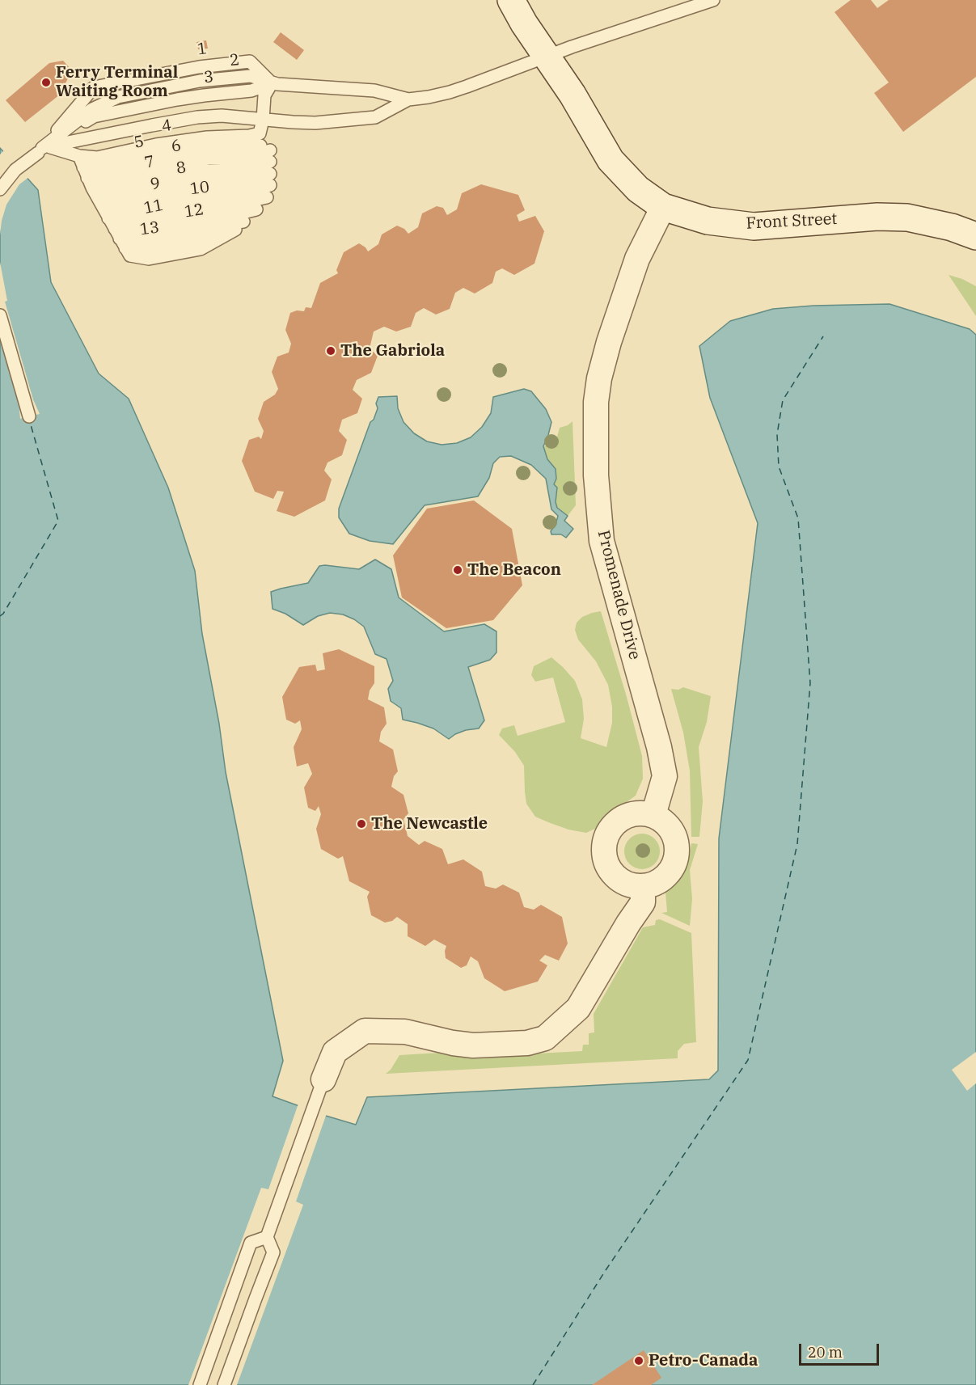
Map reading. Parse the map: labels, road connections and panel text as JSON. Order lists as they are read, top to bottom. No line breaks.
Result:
{"streets":{"street":["Front Street","Promenade Drive"],"lane":["1","3","4","6","8","10","11","12"]},"crossings":[["1","3"],["4","6"],["4","8"],["4","10"],["4","11"],["4","12"],["6","8"],["6","10"],["6","11"],["6","12"],["8","10"],["8","11"],["8","12"],["10","11"],["10","12"],["11","12"],["Front Street","Promenade Drive"]],"places":["Ferry Terminal Waiting Room","The Gabriola","The Beacon","The Newcastle","Petro-Canada"],"scale_bar":"20 m"}
